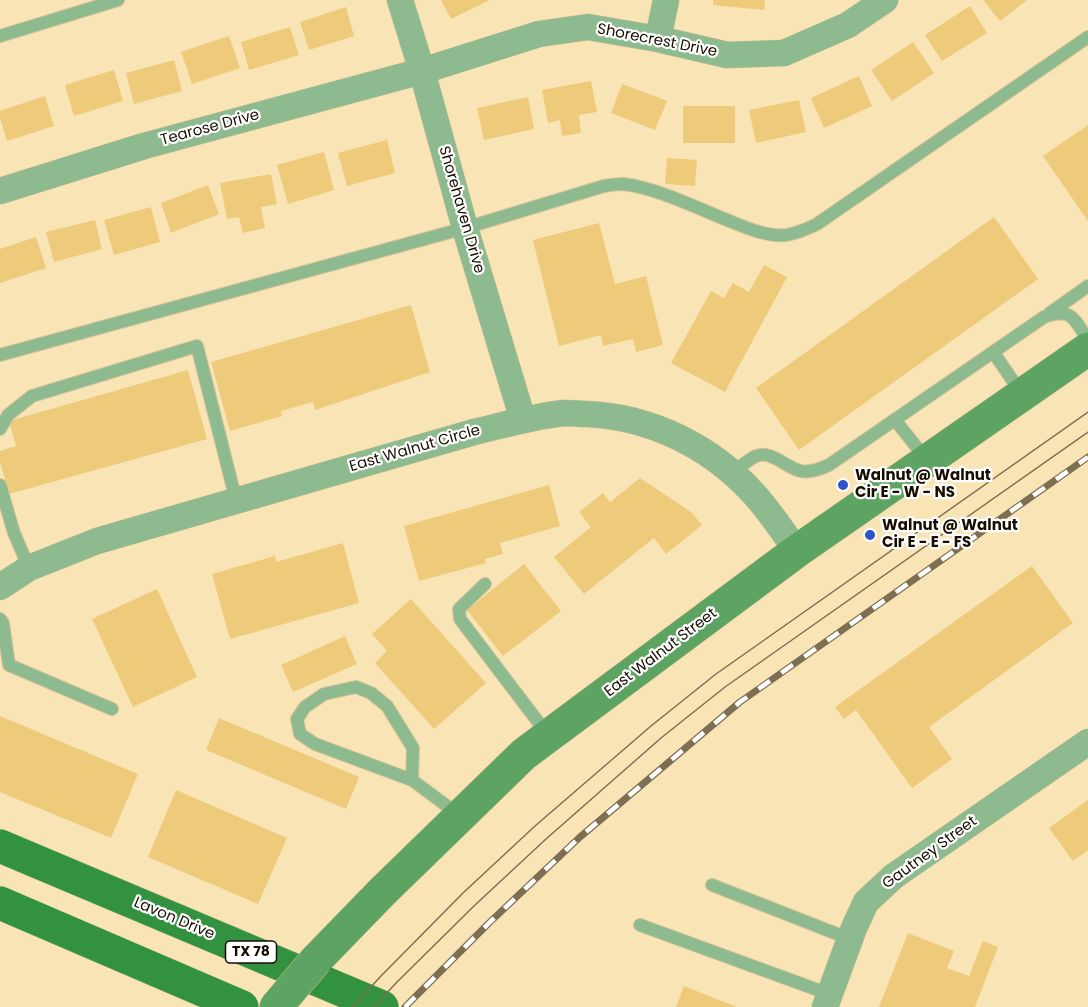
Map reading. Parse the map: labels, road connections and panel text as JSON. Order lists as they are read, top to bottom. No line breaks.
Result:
{"streets":{"main road":["Lavon Drive","TX 78"],"street":["Shorecrest Drive","Tearose Drive","Shorehaven Drive","East Walnut Circle","East Walnut Street","Gautney Street"]},"crossings":[["Shorecrest Drive","Tearose Drive"],["Shorecrest Drive","Shorehaven Drive"],["Tearose Drive","Shorehaven Drive"],["Shorehaven Drive","East Walnut Circle"],["East Walnut Circle","East Walnut Street"]],"places":["Walnut @ Walnut Cir E - W - NS","Walnut @ Walnut Cir E - E - FS"]}
